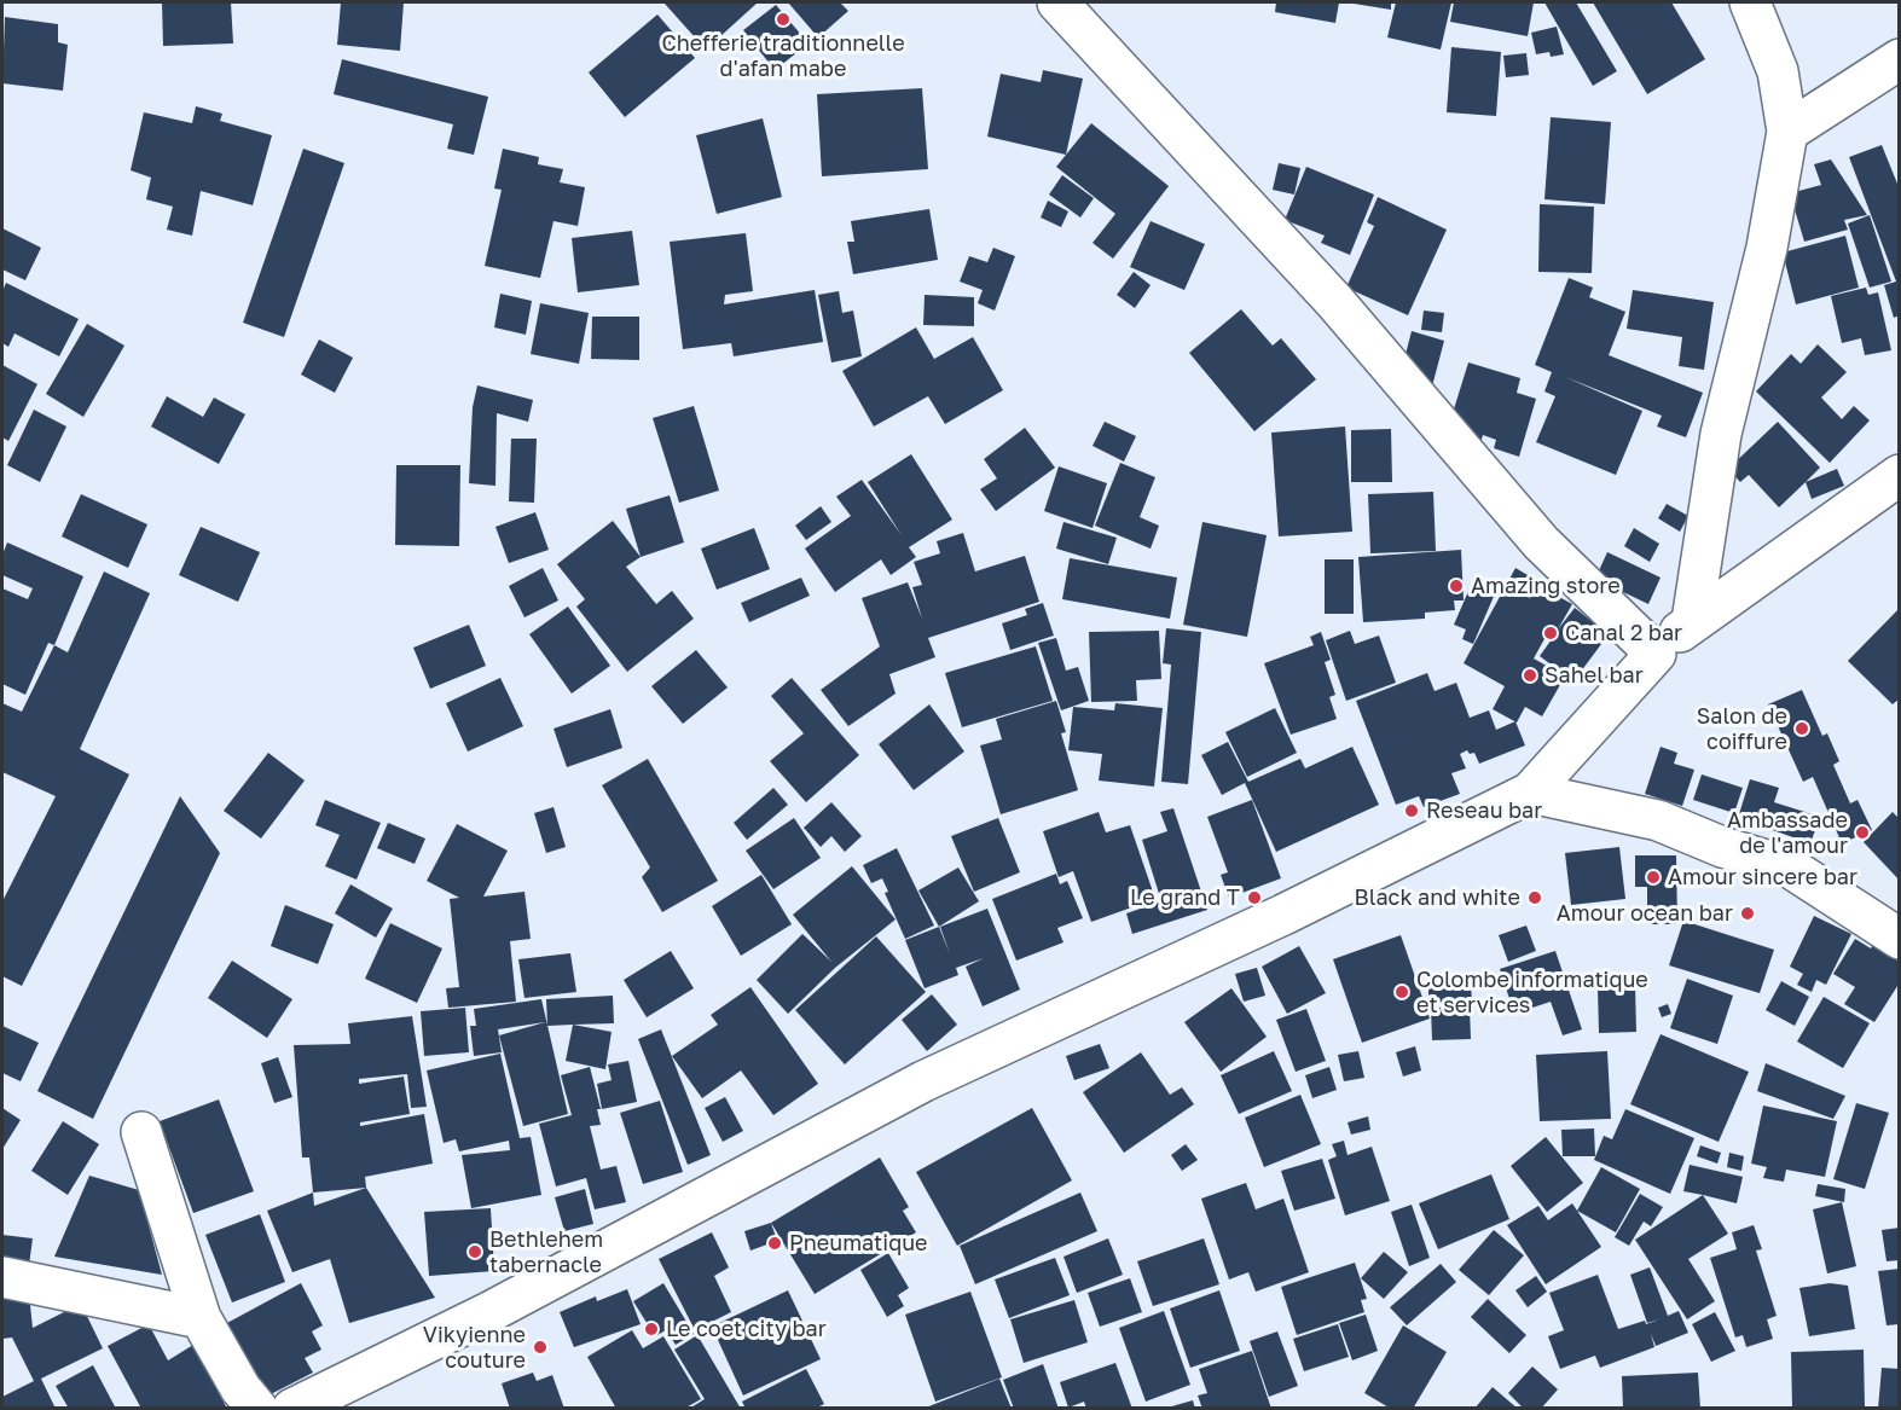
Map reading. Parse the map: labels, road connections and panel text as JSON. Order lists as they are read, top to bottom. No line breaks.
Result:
{"places":["Chefferie traditionnelle d'afan mabe","Amazing store","Canal 2 bar","Sahel bar","Salon de coiffure","Reseau bar","Ambassade de l'amour","Amour sincere bar","Le grand T","Black and white","Amour ocean bar","Colombe informatique et services","Pneumatique","Bethlehem tabernacle","Le coet city bar","Vikyienne couture"]}
